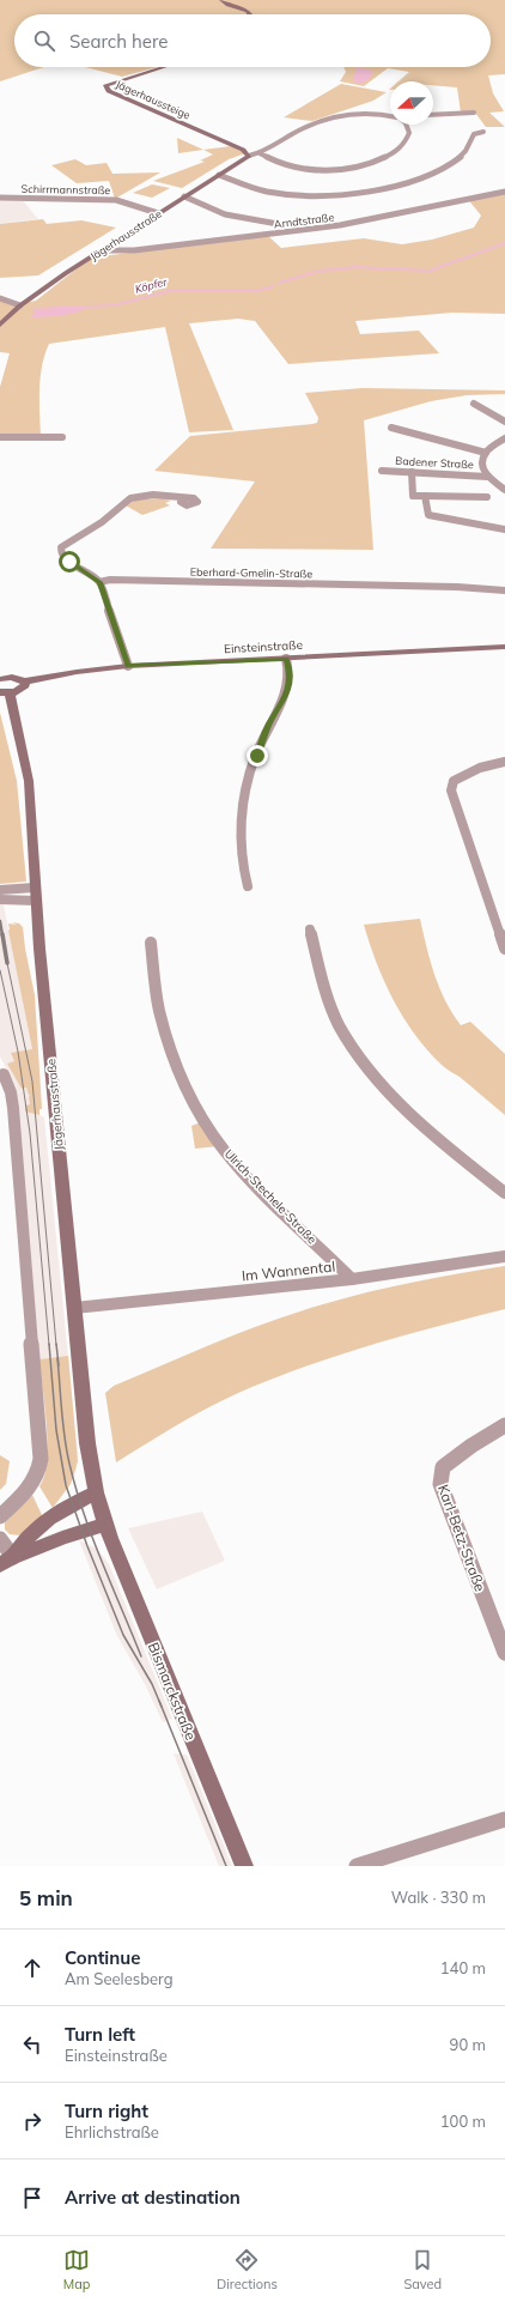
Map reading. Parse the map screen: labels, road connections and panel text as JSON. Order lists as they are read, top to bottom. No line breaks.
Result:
{"streets":{"street":["Jägerhaussteige","Schirrmannstraße","Arndtstraße","Jägerhausstraße","Badener Straße","Eberhard-Gmelin-Straße","Einsteinstraße","Ulrich-Stechele-Straße","Im Wannental","Karl-Betz-Straße","Bismarckstraße"]},"crossings":[["Jägerhaussteige","Jägerhausstraße"],["Schirrmannstraße","Jägerhausstraße"],["Arndtstraße","Jägerhausstraße"],["Jägerhausstraße","Im Wannental"],["Jägerhausstraße","Bismarckstraße"],["Ulrich-Stechele-Straße","Im Wannental"]],"water":["Köpfer"],"north":"left","page":{"search":"Search here","heading":["5 min","Walk · 330 m"],"list":[["Continue","Am Seelesberg","140 m"],["Turn left","Einsteinstraße","90 m"],["Turn right","Ehrlichstraße","100 m"],"Arrive at destination"],"nav":["Map","Directions","Saved"]}}
